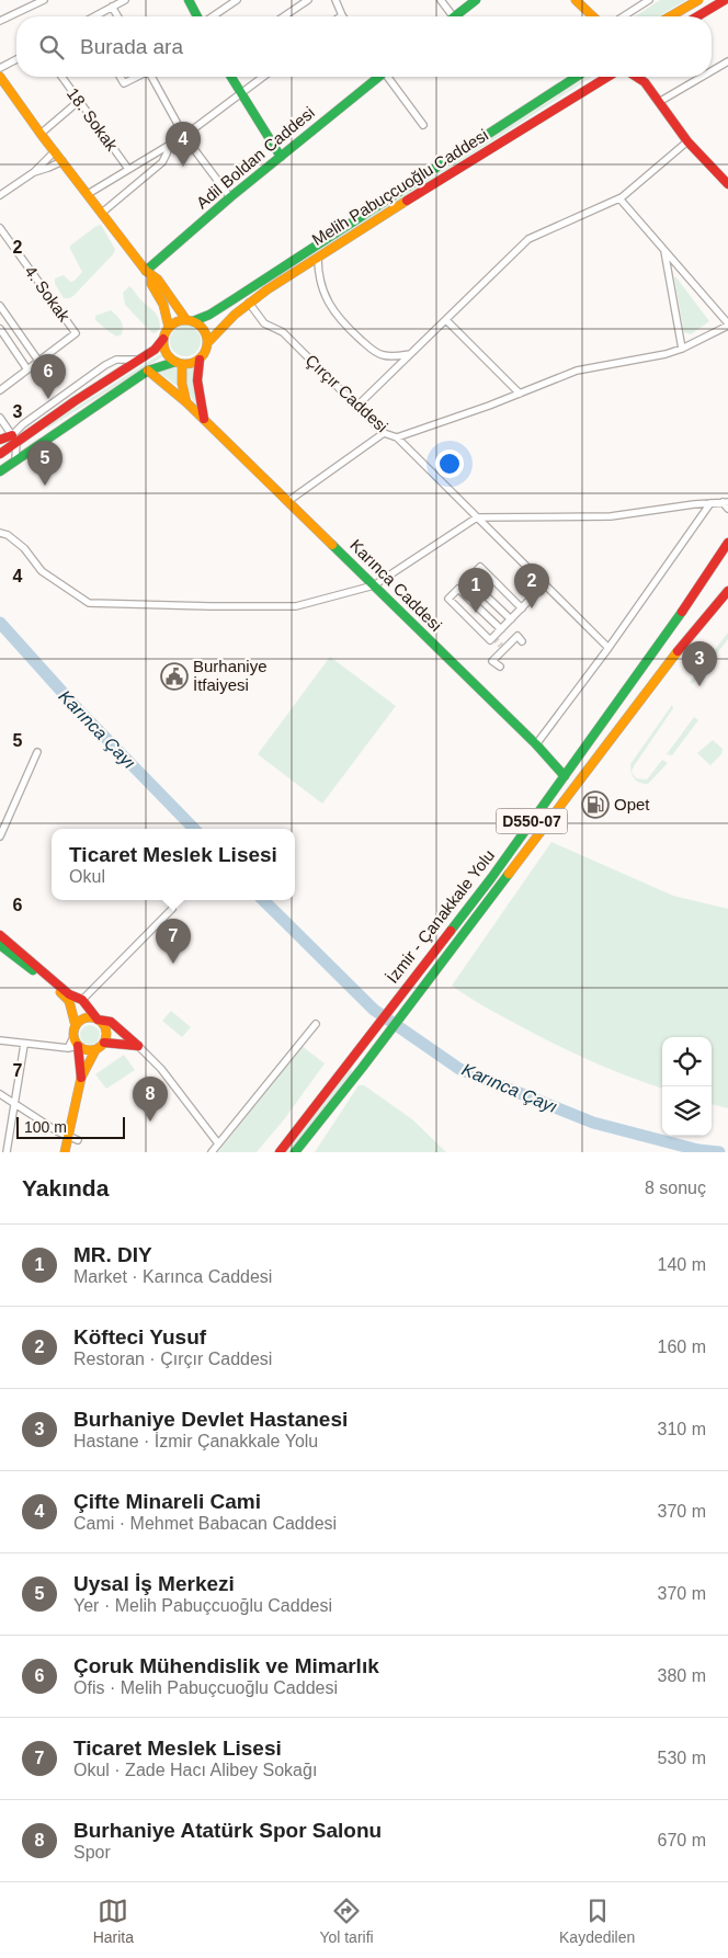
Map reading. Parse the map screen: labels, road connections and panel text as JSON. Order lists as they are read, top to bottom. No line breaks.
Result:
{"streets":{"main road":["Adil Boldan Caddesi","Melih Pabuçcuoğlu Caddesi","Karınca Caddesi","D550-07","İzmir - Çanakkale Yolu"],"street":["18. Sokak","4. Sokak","Çırçır Caddesi"]},"crossings":[["Melih Pabuçcuoğlu Caddesi","Çırçır Caddesi"],["Karınca Caddesi","İzmir - Çanakkale Yolu"]],"water":["Karınca Çayı"],"places":{"public building":["Burhaniye İtfaiyesi"],"fuel station":["Opet"]},"scale_bar":"100 m","page":{"search":"Burada ara","pins":["4","6","5","2","1","3","7","8"],"popup":["Ticaret Meslek Lisesi","Okul"],"scale":"100 m","heading":["Yakında","8 sonuç"],"list":[{"mark":"1","name":"MR. DIY","note":"Market · Karınca Caddesi","value":"140 m"},{"mark":"2","name":"Köfteci Yusuf","note":"Restoran · Çırçır Caddesi","value":"160 m"},{"mark":"3","name":"Burhaniye Devlet Hastanesi","note":"Hastane · İzmir Çanakkale Yolu","value":"310 m"},{"mark":"4","name":"Çifte Minareli Cami","note":"Cami · Mehmet Babacan Caddesi","value":"370 m"},{"mark":"5","name":"Uysal İş Merkezi","note":"Yer · Melih Pabuçcuoğlu Caddesi","value":"370 m"},{"mark":"6","name":"Çoruk Mühendislik ve Mimarlık","note":"Ofis · Melih Pabuçcuoğlu Caddesi","value":"380 m"},{"mark":"7","name":"Ticaret Meslek Lisesi","note":"Okul · Zade Hacı Alibey Sokağı","value":"530 m"},{"mark":"8","name":"Burhaniye Atatürk Spor Salonu","note":"Spor","value":"670 m"}],"nav":["Harita","Yol tarifi","Kaydedilen"]},"grid":{"rows":["2","3","4","5","6","7"]}}
